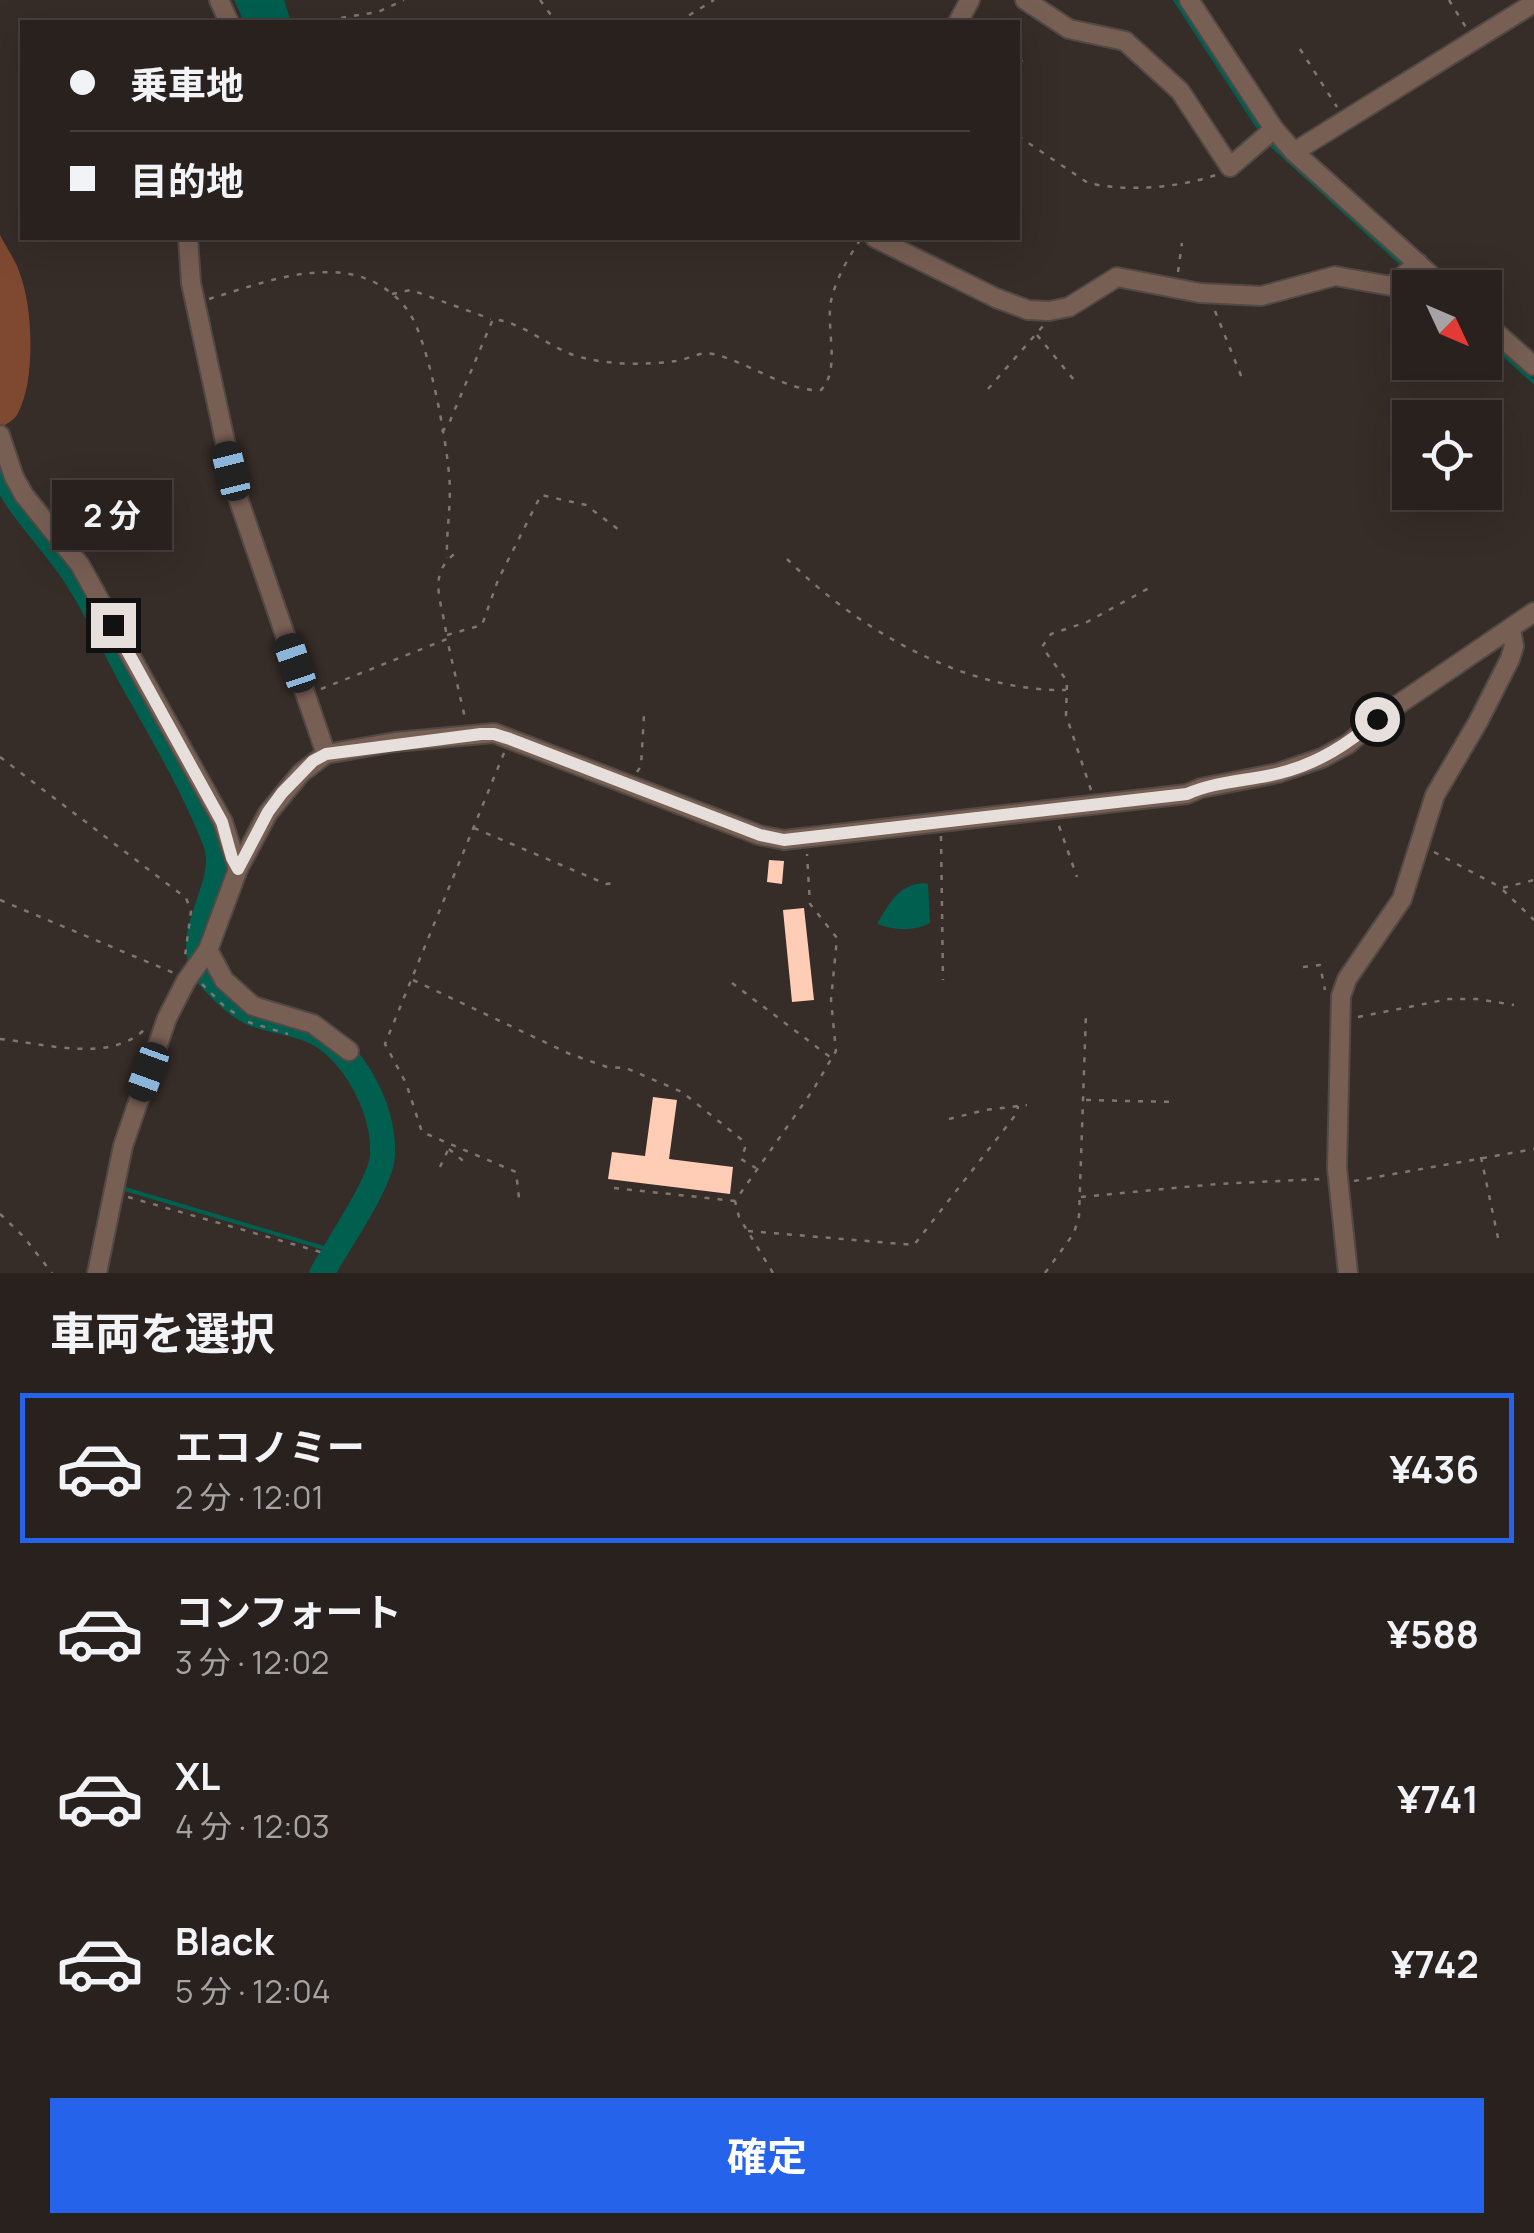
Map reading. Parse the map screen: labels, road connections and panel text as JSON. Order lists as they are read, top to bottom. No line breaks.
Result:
{"north":"bottom right","page":{"banner":["乗車地","目的地"],"bubble":"2 分","heading":"車両を選択","list":[{"name":"エコノミー","note":"2 分 · 12:01","value":"¥436"},{"name":"コンフォート","note":"3 分 · 12:02","value":"¥588"},{"name":"XL","note":"4 分 · 12:03","value":"¥741"},{"name":"Black","note":"5 分 · 12:04","value":"¥742"}],"buttons":"確定"}}
